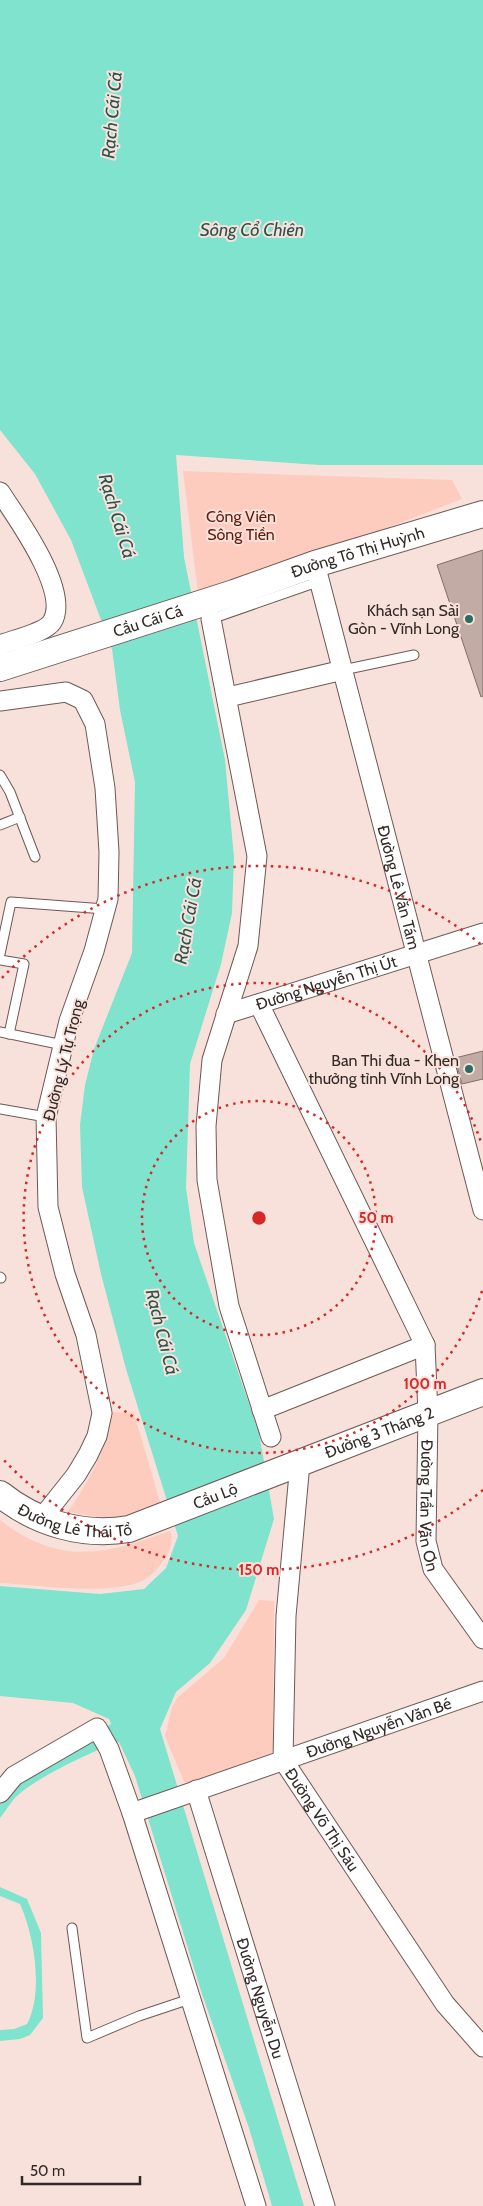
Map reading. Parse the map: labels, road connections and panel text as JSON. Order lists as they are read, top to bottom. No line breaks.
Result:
{"streets":{"main road":["Đường Tô Thị Huỳnh","Cầu Cái Cá","Đường 3 Tháng 2","Cầu Lộ","Đường Lê Thái Tổ"],"street":["Đường Lê Văn Tám","Đường Nguyễn Thị Út","Đường Lý Tự Trọng","Đường Trần Văn Ơn","Đường Nguyễn Văn Bé","Đường Võ Thị Sáu","Đường Nguyễn Du"]},"crossings":[["Đường Tô Thị Huỳnh","Cầu Cái Cá"],["Đường Tô Thị Huỳnh","Đường Lê Văn Tám"],["Đường Lê Văn Tám","Đường Nguyễn Thị Út"],["Đường Nguyễn Thị Út","Đường Trần Văn Ơn"],["Đường Lý Tự Trọng","Đường Lê Thái Tổ"],["Đường 3 Tháng 2","Cầu Lộ"],["Đường 3 Tháng 2","Đường Trần Văn Ơn"],["Đường 3 Tháng 2","Đường Võ Thị Sáu"],["Cầu Lộ","Đường Lê Thái Tổ"],["Cầu Lộ","Đường Võ Thị Sáu"],["Đường Nguyễn Văn Bé","Đường Võ Thị Sáu"],["Đường Nguyễn Văn Bé","Đường Nguyễn Du"]],"water":["Rạch Cái Cá","Sông Cổ Chiên"],"parks":["Công Viên Sông Tiền"],"places":["Khách sạn Sài Gòn - Vĩnh Long","Ban Thi đua - Khen thưởng tỉnh Vĩnh Long"],"scale_bar":"50 m","rings":["50 m","100 m","150 m"]}
